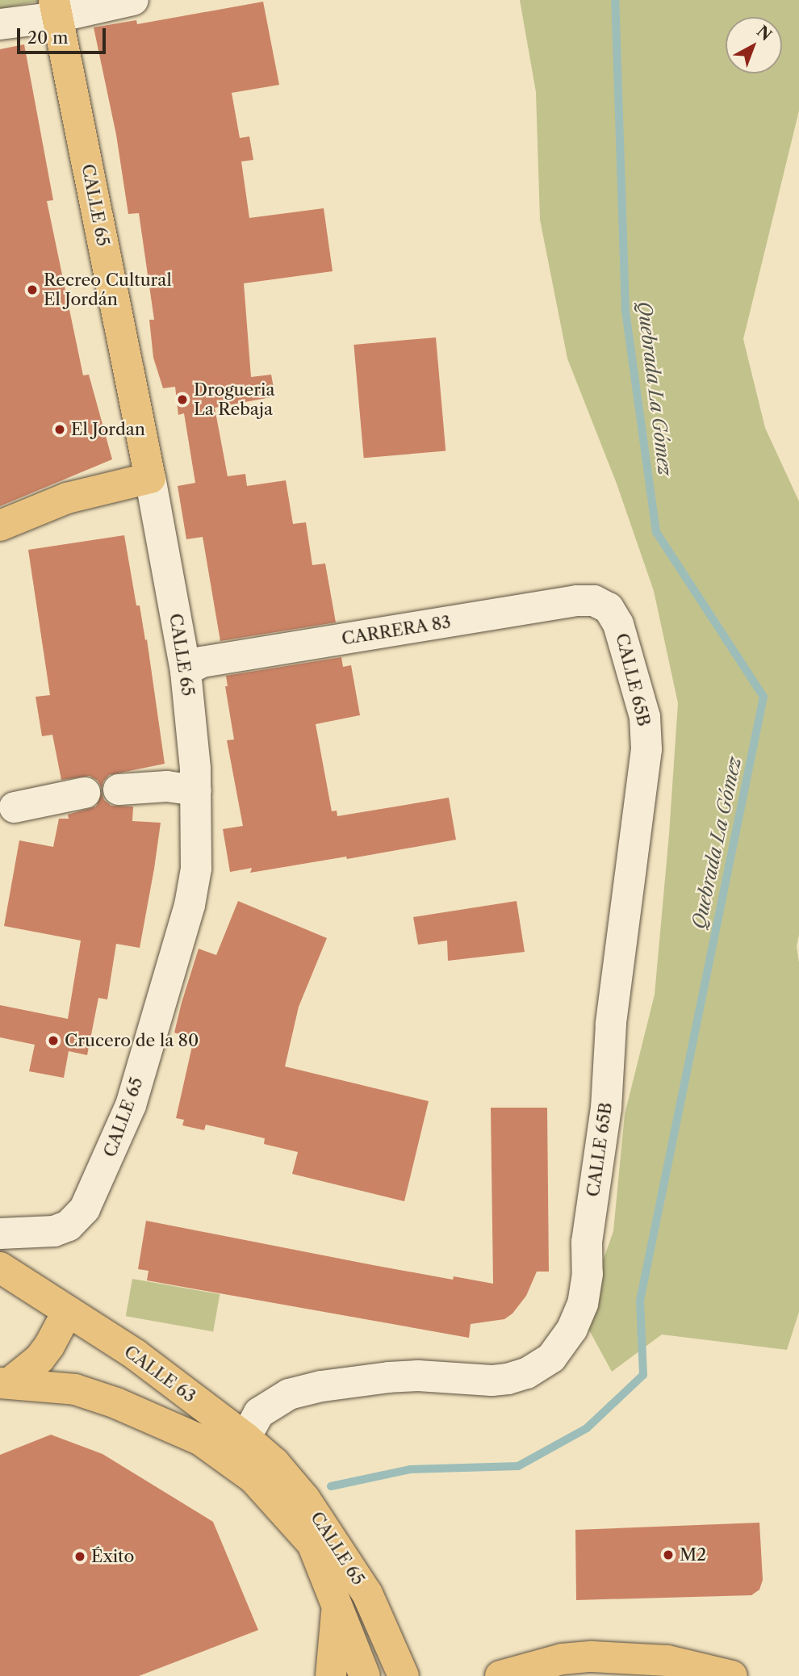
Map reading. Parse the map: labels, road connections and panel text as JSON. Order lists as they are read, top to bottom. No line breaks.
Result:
{"streets":{"main road":["CALLE 65","CALLE 63"],"street":["CARRERA 83","CALLE 65B"]},"crossings":[["CALLE 65","CARRERA 83"],["CALLE 65","CALLE 63"],["CARRERA 83","CALLE 65B"],["CALLE 65B","CALLE 63"]],"water":["Quebrada La Gómez"],"places":["Recreo Cultural El Jordán","Drogueria La Rebaja","El Jordan","Crucero de la 80","M2","Éxito"],"scale_bar":"20 m","north":"top right"}
